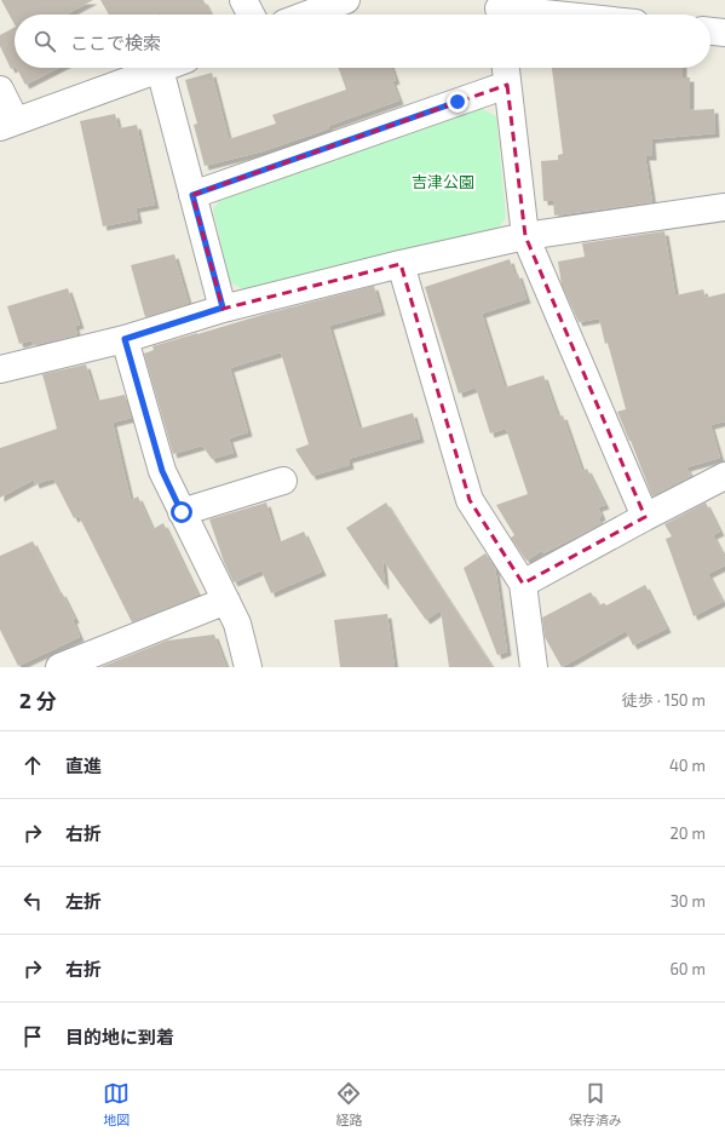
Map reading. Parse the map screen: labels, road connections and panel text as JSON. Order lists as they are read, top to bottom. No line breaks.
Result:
{"parks":["吉津公園"],"page":{"search":"ここで検索","heading":["2 分","徒歩 · 150 m"],"list":[["直進","40 m"],["右折","20 m"],["左折","30 m"],["右折","60 m"],"目的地に到着"],"nav":["地図","経路","保存済み"]}}
